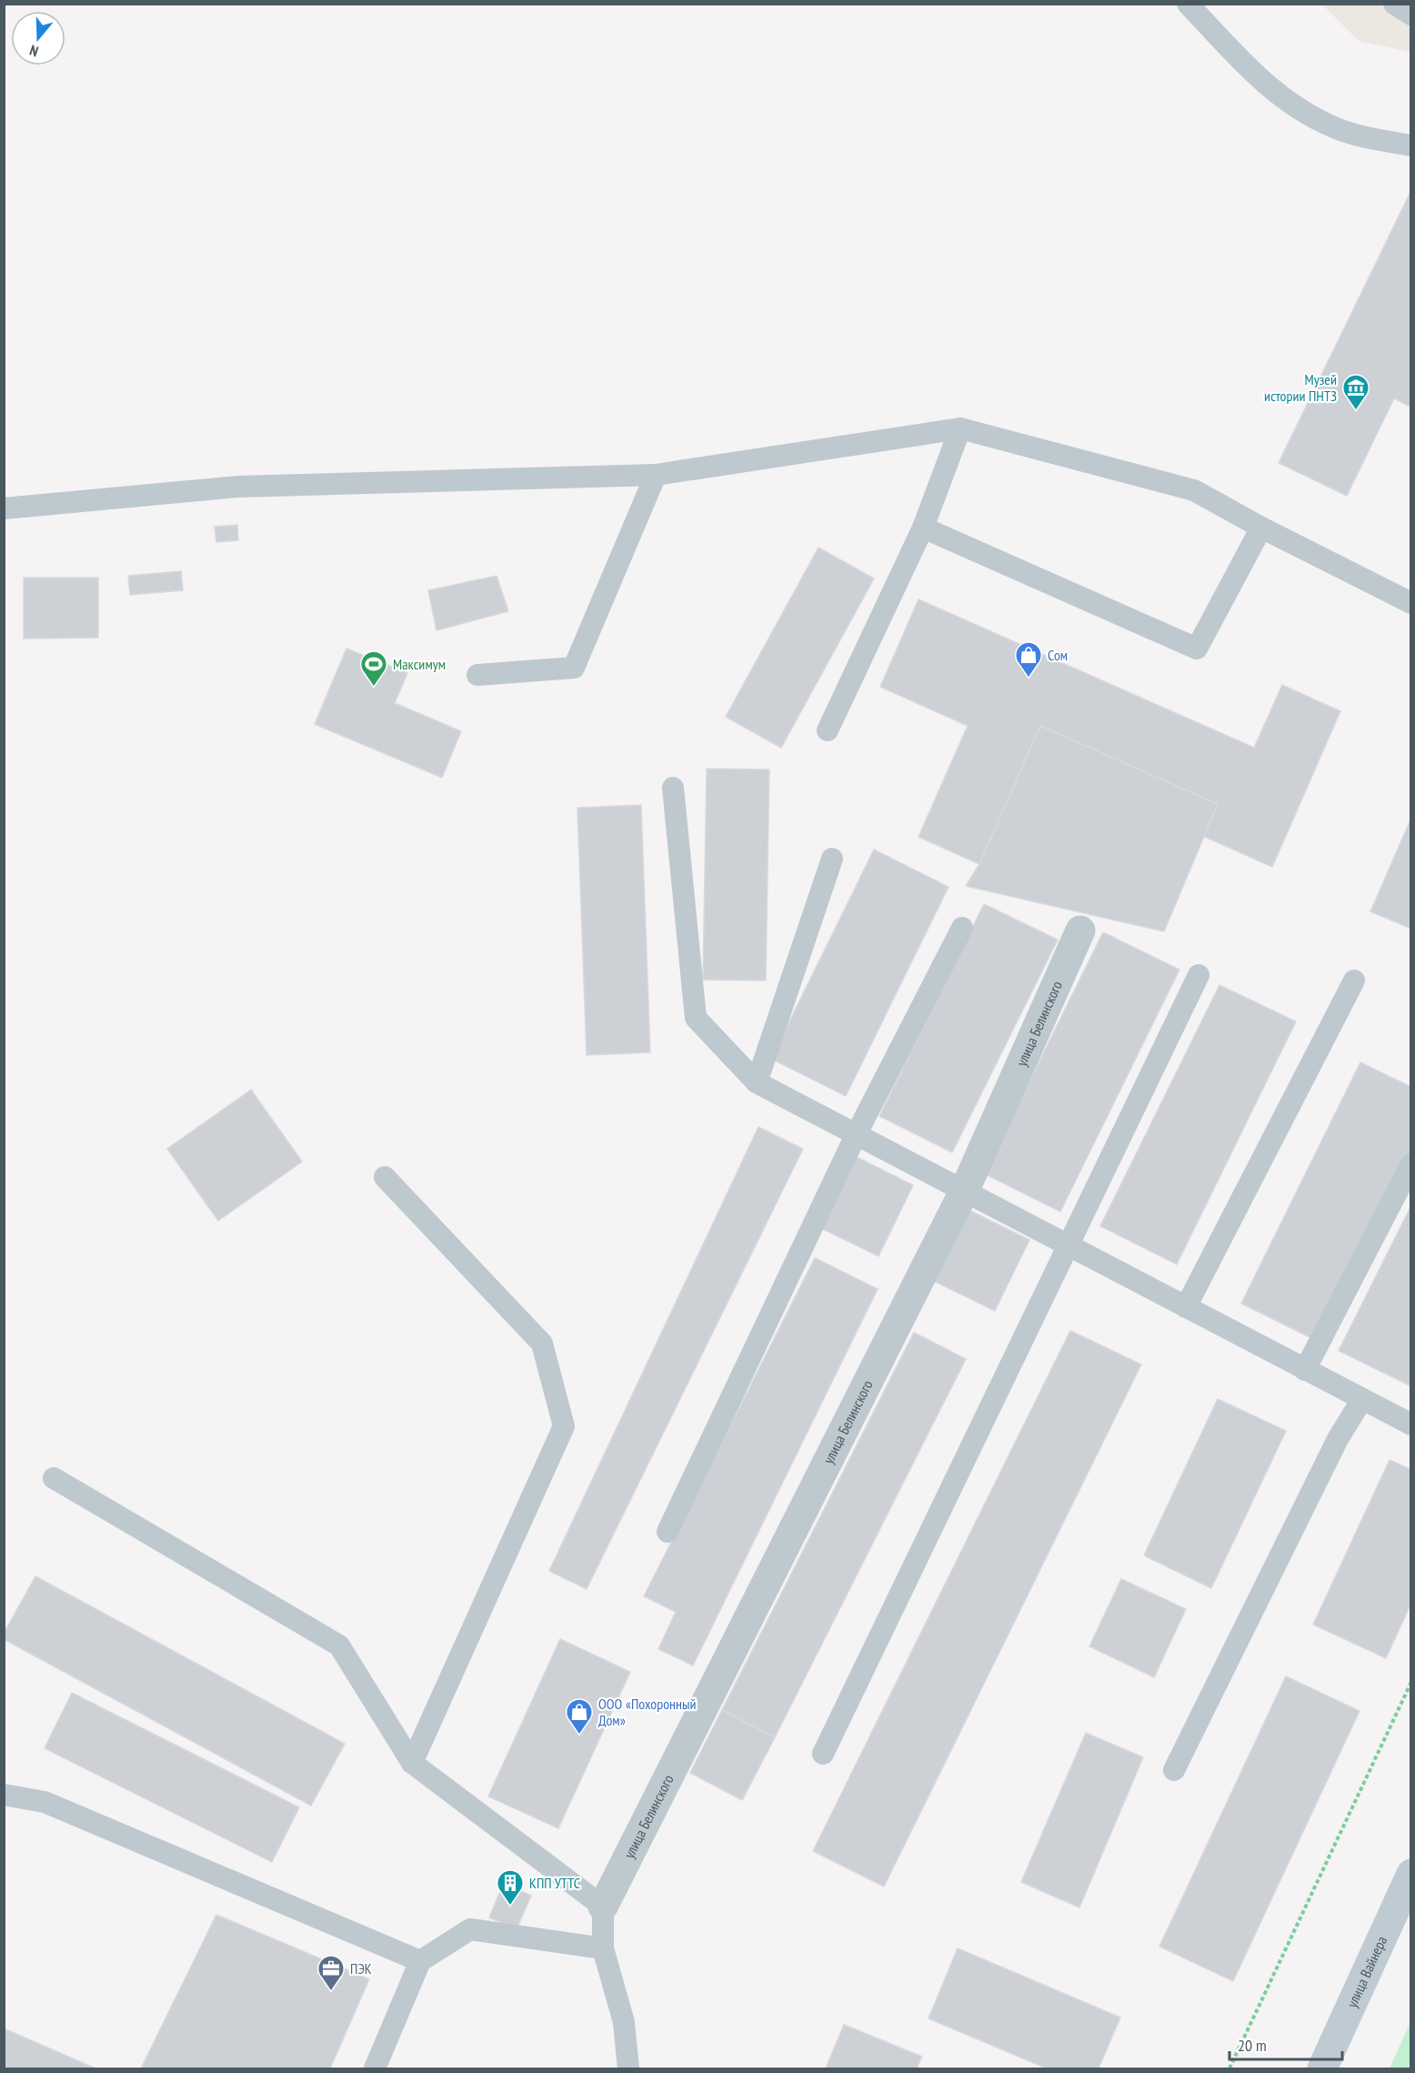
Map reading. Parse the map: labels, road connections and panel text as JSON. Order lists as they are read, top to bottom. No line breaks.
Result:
{"streets":{"main road":["улица Вайнера"],"street":["улица Белинского"]},"places":{"museum":["Музей истории ПНТЗ"],"shop":["Сом","ООО «Похоронный Дом»"],"sports":["Максимум"],"building":["КПП УТТС"],"office":["ПЭК"]},"scale_bar":"20 m","north":"bottom"}
